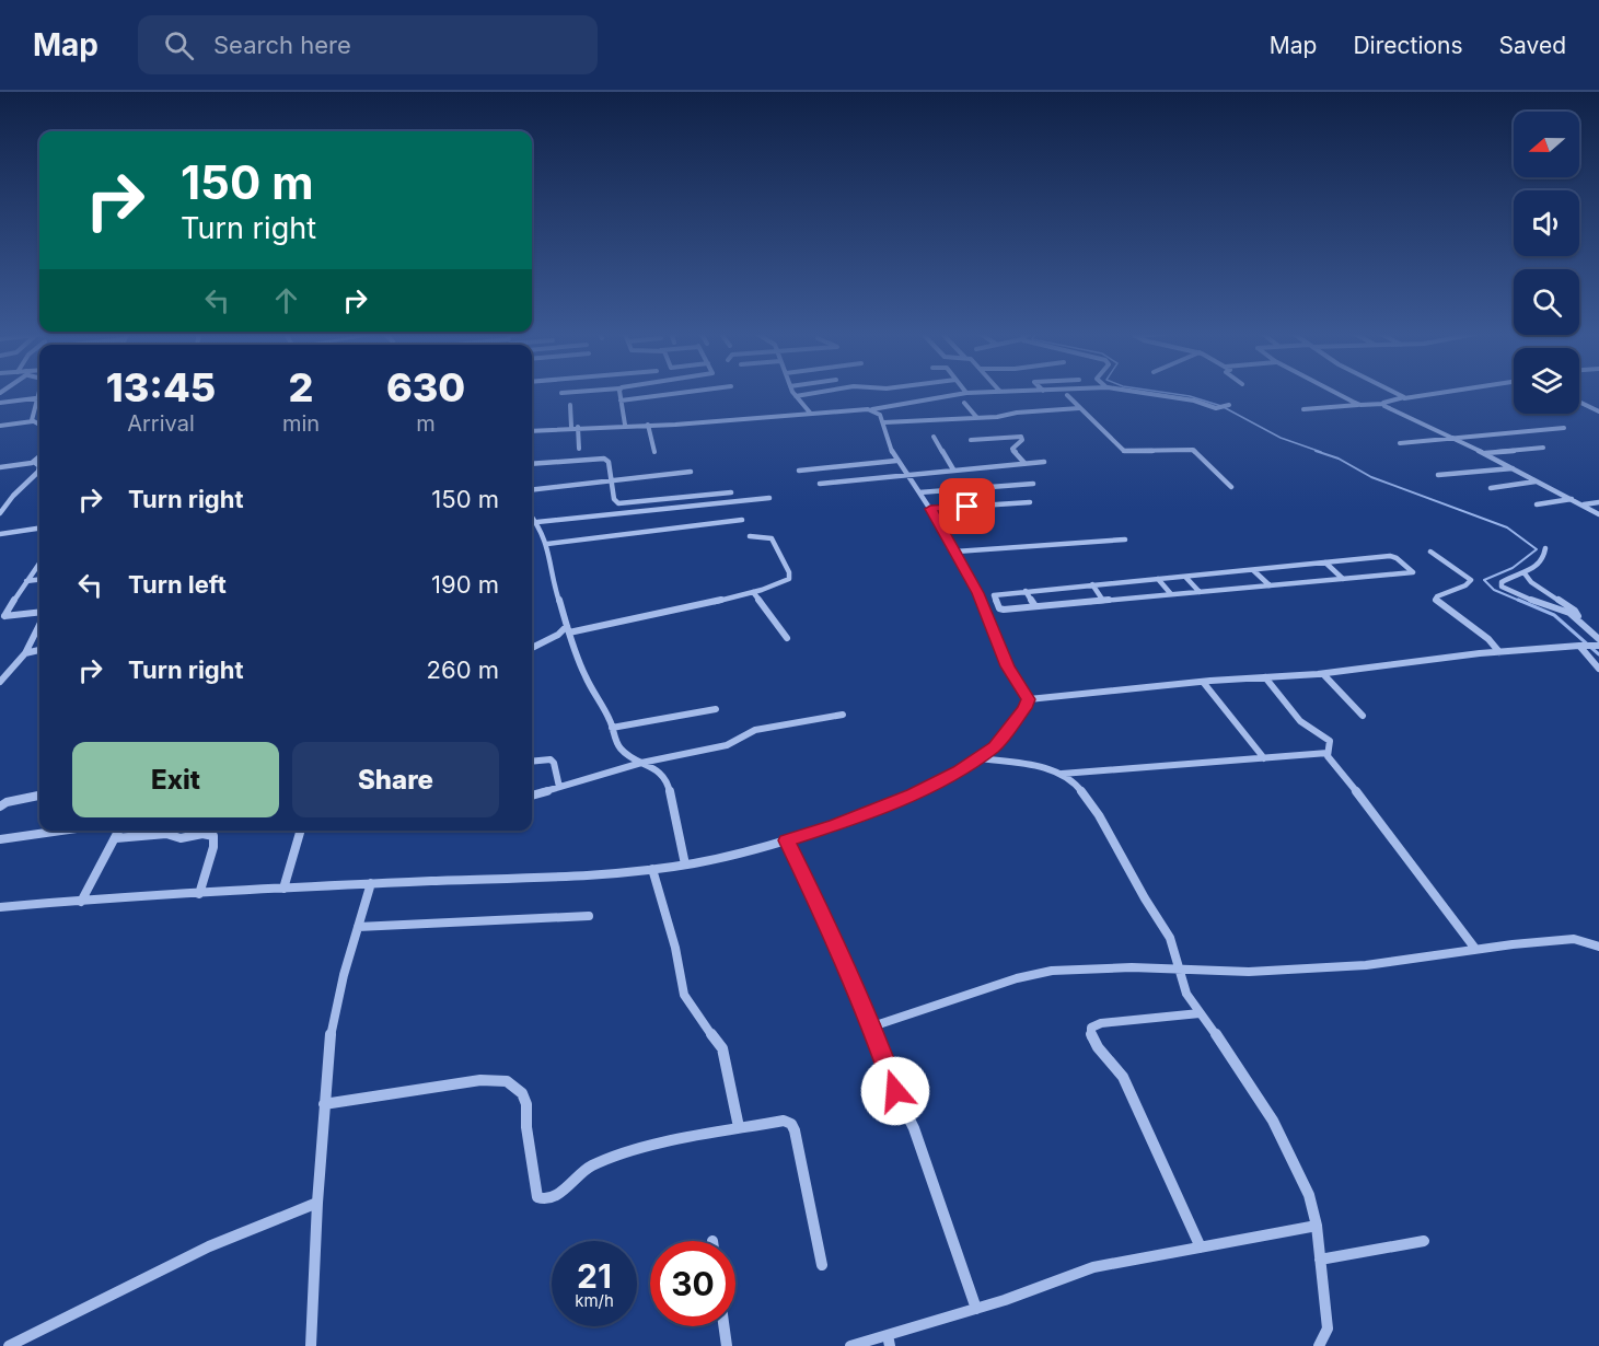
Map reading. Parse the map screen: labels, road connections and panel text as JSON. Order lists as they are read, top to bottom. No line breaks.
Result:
{"north":"left","page":{"header":"Map","search":"Search here","nav":["Map","Directions","Saved"],"turn":["150 m","Turn right"],"eta":["13:45","Arrival","2","min","630","m"],"list":[{"name":"Turn right","value":"150 m"},{"name":"Turn left","value":"190 m"},{"name":"Turn right","value":"260 m"}],"buttons":["Exit","Share"],"speed":"21 km/h","limit":"30"}}
